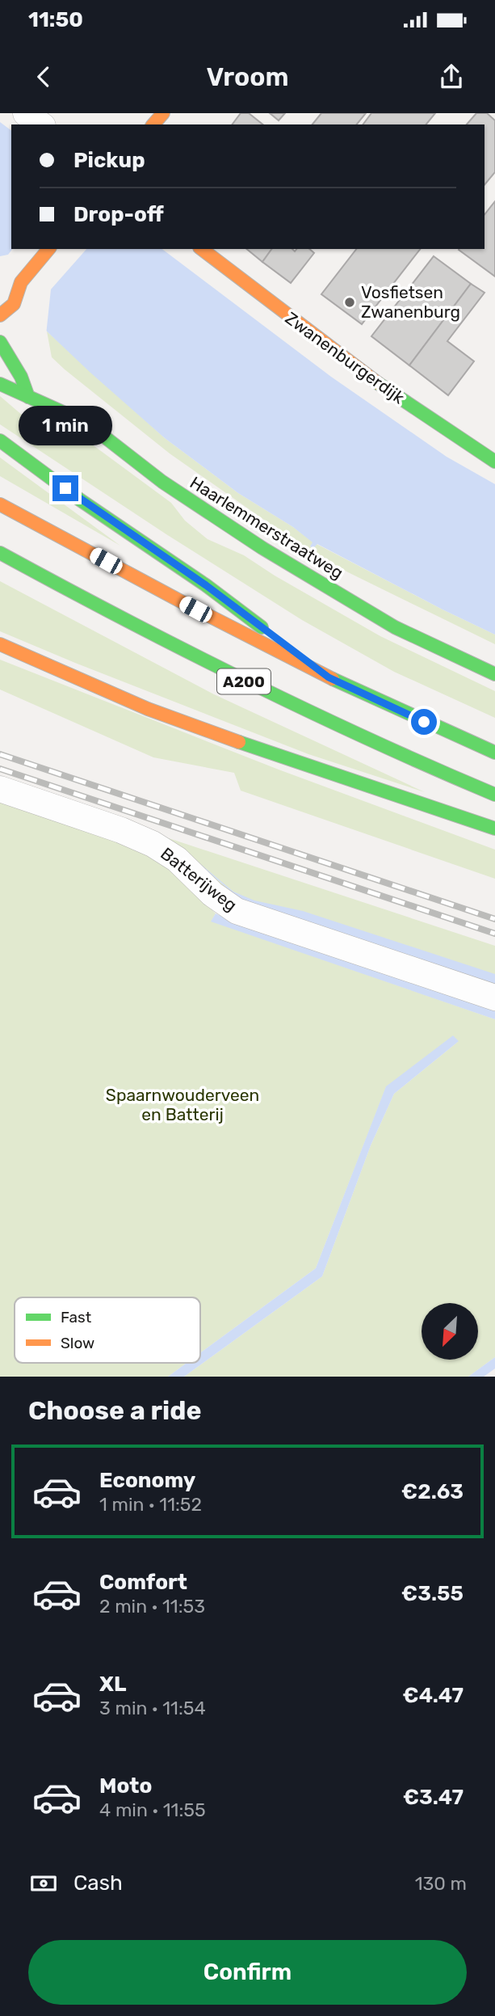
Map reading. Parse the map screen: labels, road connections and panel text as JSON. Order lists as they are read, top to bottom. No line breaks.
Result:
{"streets":{"main road":["Zwanenburgerdijk","Haarlemmerstraatweg","A200"],"street":["Batterijweg"]},"parks":["Spaarnwouderveen en Batterij"],"places":["Vosfietsen Zwanenburg"],"legend":["Fast","Slow"],"north":"bottom left","page":{"status":"11:50","header":"Vroom","banner":["Pickup","Drop-off"],"bubble":"1 min","heading":"Choose a ride","list":[{"name":"Economy","note":"1 min · 11:52","value":"€2.63"},{"name":"Comfort","note":"2 min · 11:53","value":"€3.55"},{"name":"XL","note":"3 min · 11:54","value":"€4.47"},{"name":"Moto","note":"4 min · 11:55","value":"€3.47"}],"pay":["Cash","130 m"],"buttons":"Confirm"}}
